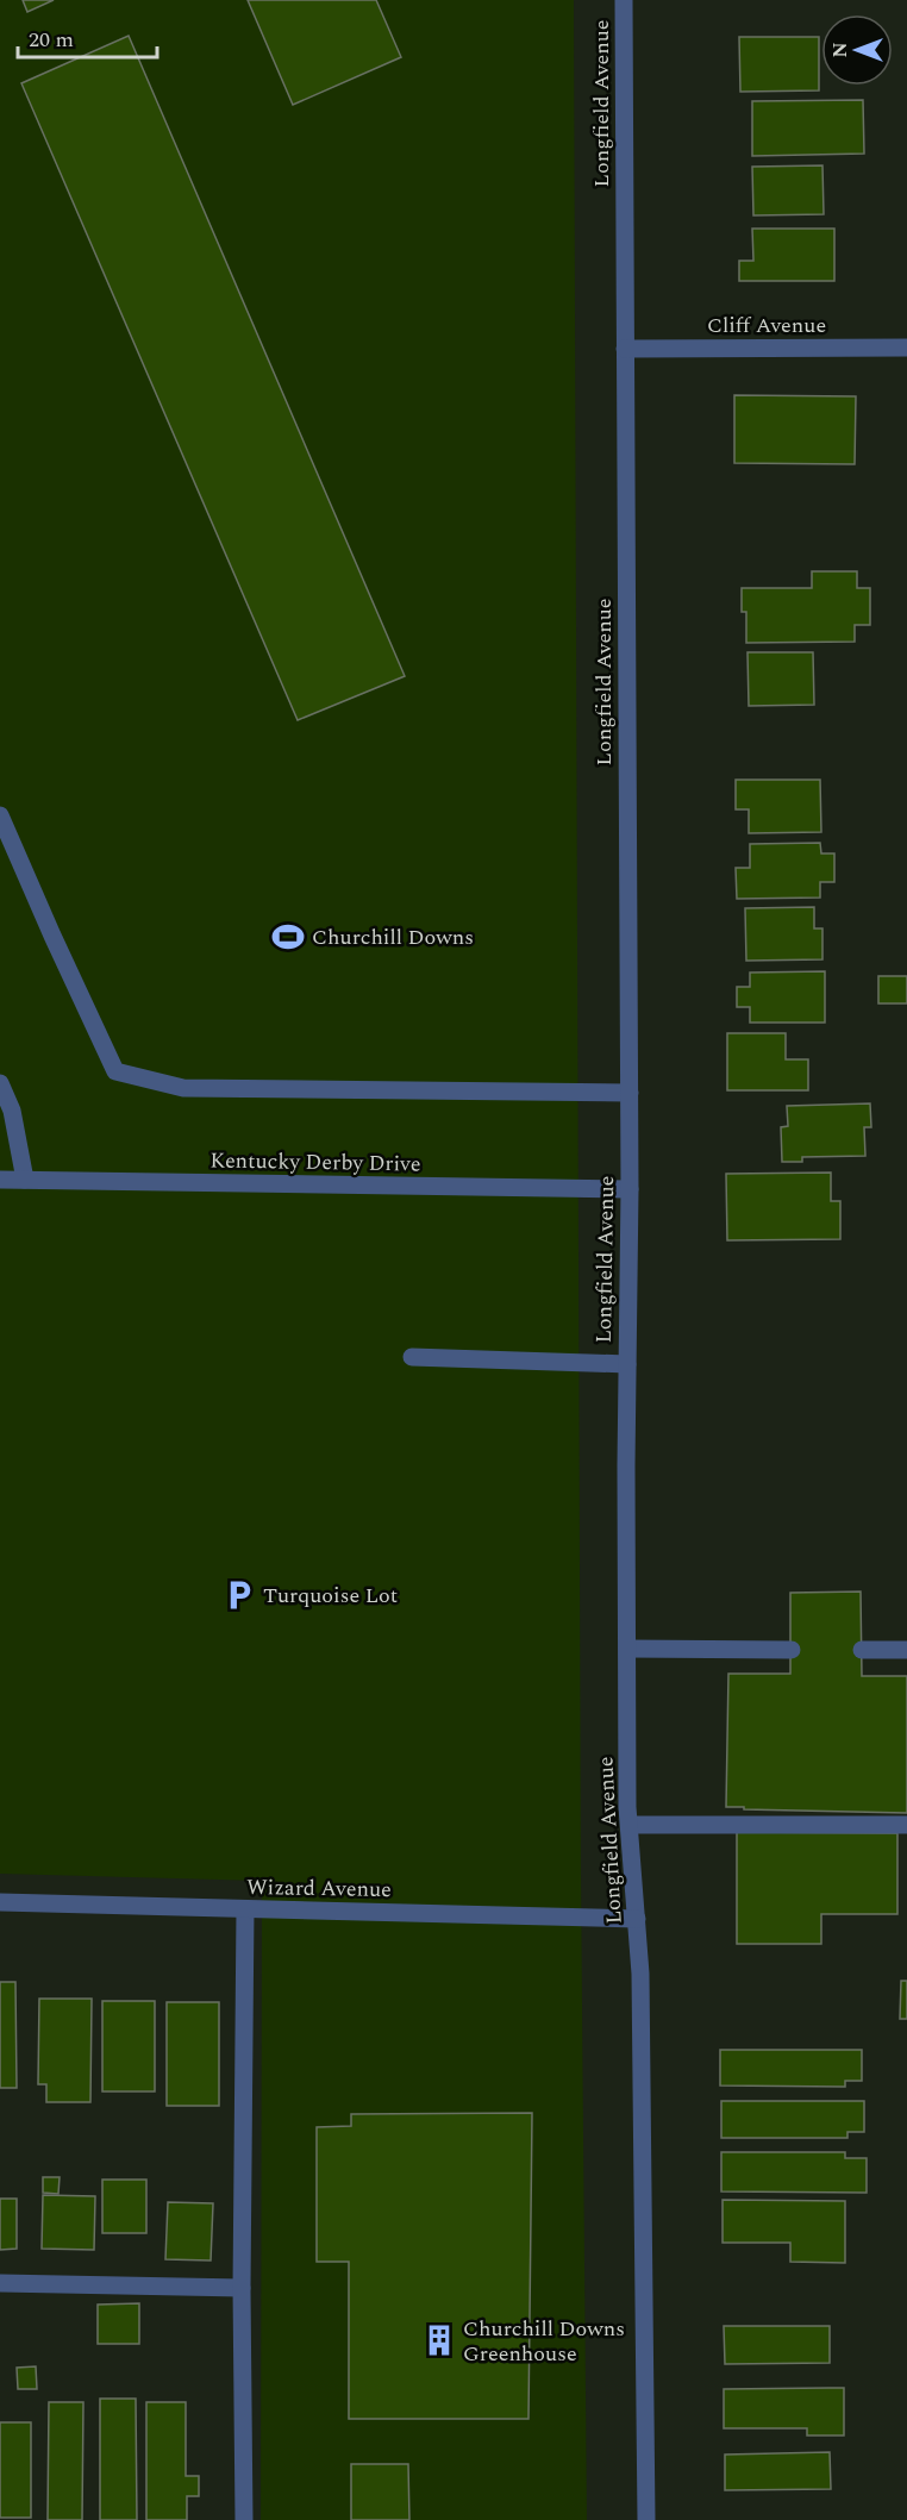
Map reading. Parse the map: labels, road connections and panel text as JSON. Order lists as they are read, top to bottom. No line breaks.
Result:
{"streets":{"street":["Longfield Avenue","Cliff Avenue","Kentucky Derby Drive","Wizard Avenue"]},"crossings":[["Longfield Avenue","Cliff Avenue"],["Longfield Avenue","Kentucky Derby Drive"],["Longfield Avenue","Wizard Avenue"]],"places":{"sports":["Churchill Downs"],"parking":["Turquoise Lot"],"building":["Churchill Downs Greenhouse"]},"scale_bar":"20 m","north":"left"}
